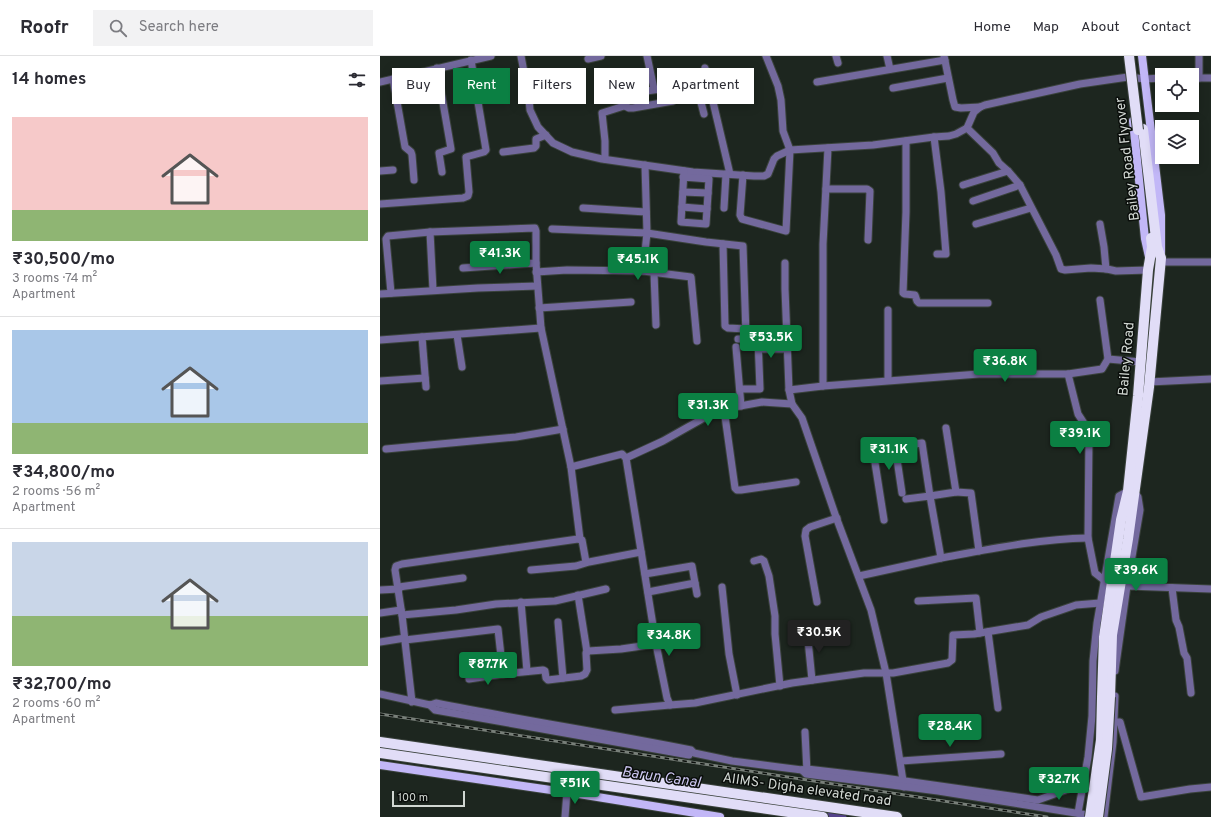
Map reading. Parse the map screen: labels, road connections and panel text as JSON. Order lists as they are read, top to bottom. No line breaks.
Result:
{"streets":{"highway":["Bailey Road Flyover","Bailey Road","AIIMS- Digha elevated road"]},"crossings":[["Bailey Road Flyover","Bailey Road"]],"water":["Barun Canal"],"scale_bar":"100 m","page":{"header":"Roofr","search":"Search here","nav":["Home","Map","About","Contact"],"heading":"14 homes","chip":["Buy","Rent","Filters","New","Apartment"],"list":[{"name":"₹30,500/mo","note":"3 rooms · 74 m² · Apartment"},{"name":"₹34,800/mo","note":"2 rooms · 56 m² · Apartment"},{"name":"₹32,700/mo","note":"2 rooms · 60 m² · Apartment"}],"price":["₹41.3K","₹45.1K","₹53.5K","₹36.8K","₹31.3K","₹39.1K","₹31.1K","₹39.6K","₹30.5K","₹34.8K","₹87.7K","₹28.4K","₹32.7K","₹51K"],"scale":"100 m"}}
